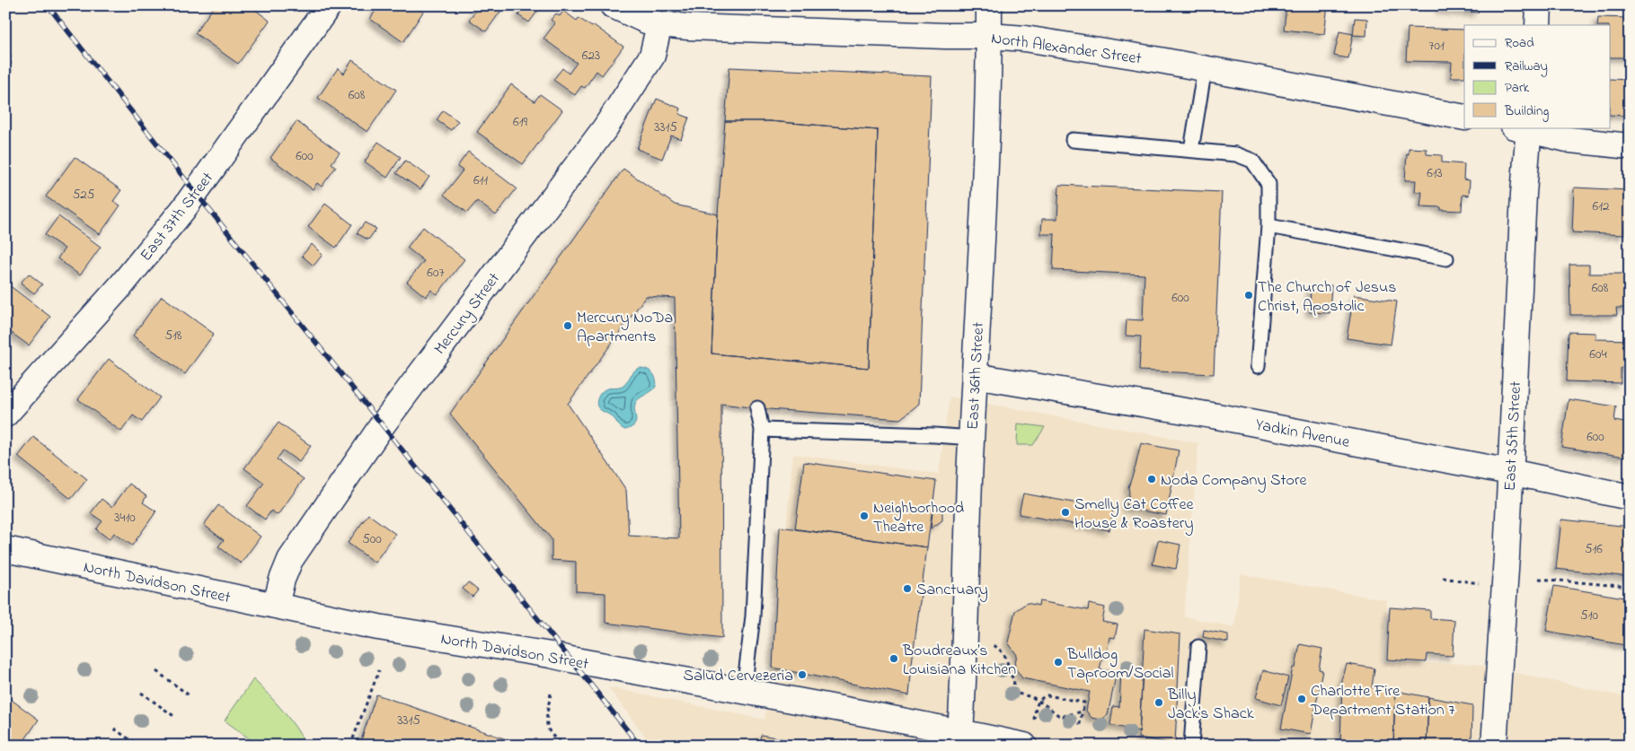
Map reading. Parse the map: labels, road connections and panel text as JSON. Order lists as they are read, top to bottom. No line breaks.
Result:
{"streets":{"street":["North Alexander Street","East 37th Street","Mercury Street","East 36th Street","Yadkin Avenue","East 35th Street","North Davidson Street"]},"crossings":[["North Alexander Street","Mercury Street"],["North Alexander Street","East 36th Street"],["Mercury Street","North Davidson Street"],["East 36th Street","Yadkin Avenue"],["East 36th Street","North Davidson Street"],["Yadkin Avenue","East 35th Street"]],"places":["The Church of Jesus Christ, Apostolic","Mercury NoDa Apartments","Noda Company Store","Smelly Cat Coffee House & Roastery","Neighborhood Theatre","Sanctuary","Boudreaux’s Louisiana Kitchen","Bulldog Taproom/Social","Salud Cervezeria","Charlotte Fire Department Station 7","Billy Jack's Shack"],"house_numbers":["701","623","608","619","3315","600","613","611","525","612","607","608","600","518","604","600","3410","500","516","510","3315"],"legend":["Road","Railway","Park","Building"]}
